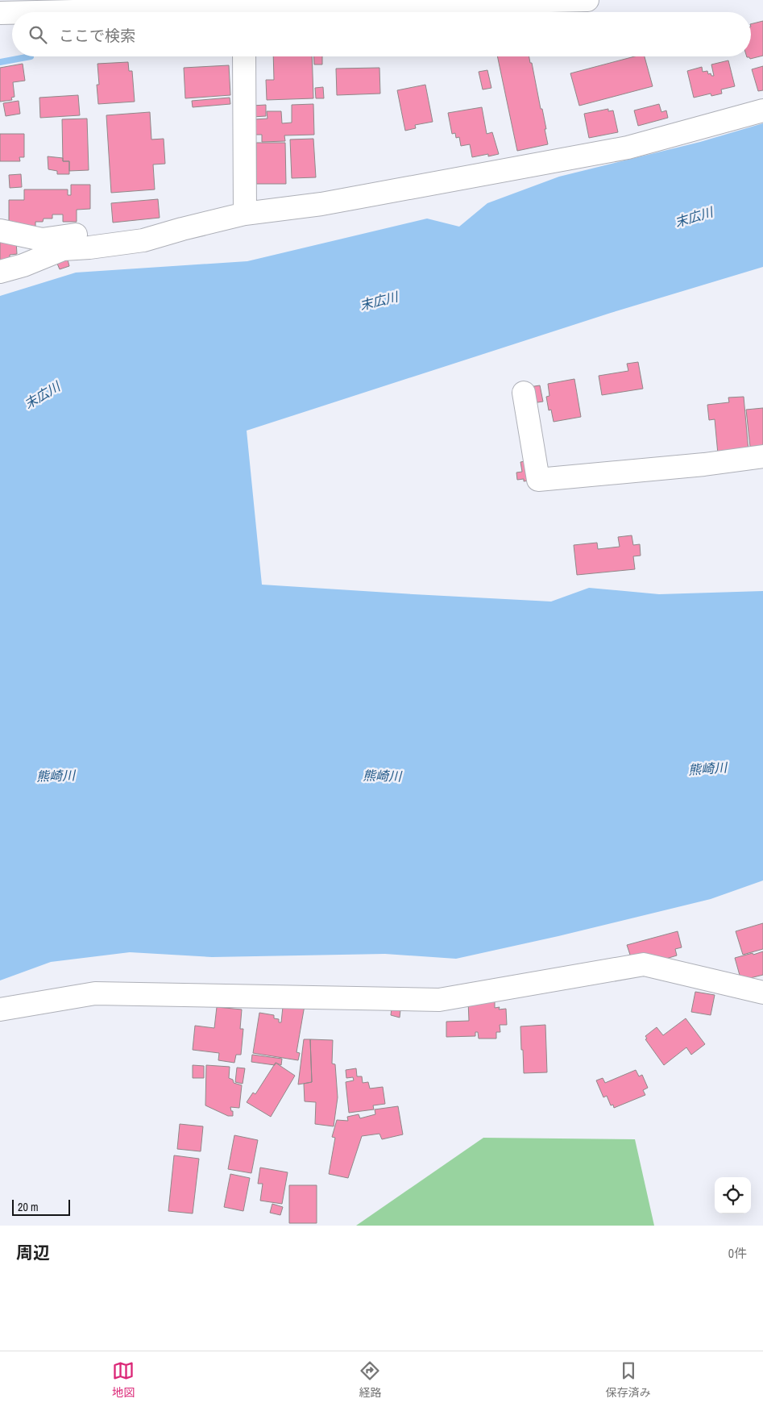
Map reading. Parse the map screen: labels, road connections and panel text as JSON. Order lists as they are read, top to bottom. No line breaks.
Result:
{"water":["末広川","熊崎川"],"scale_bar":"20 m","page":{"search":"ここで検索","scale":"20 m","heading":["周辺","0件"],"nav":["地図","経路","保存済み"]}}
